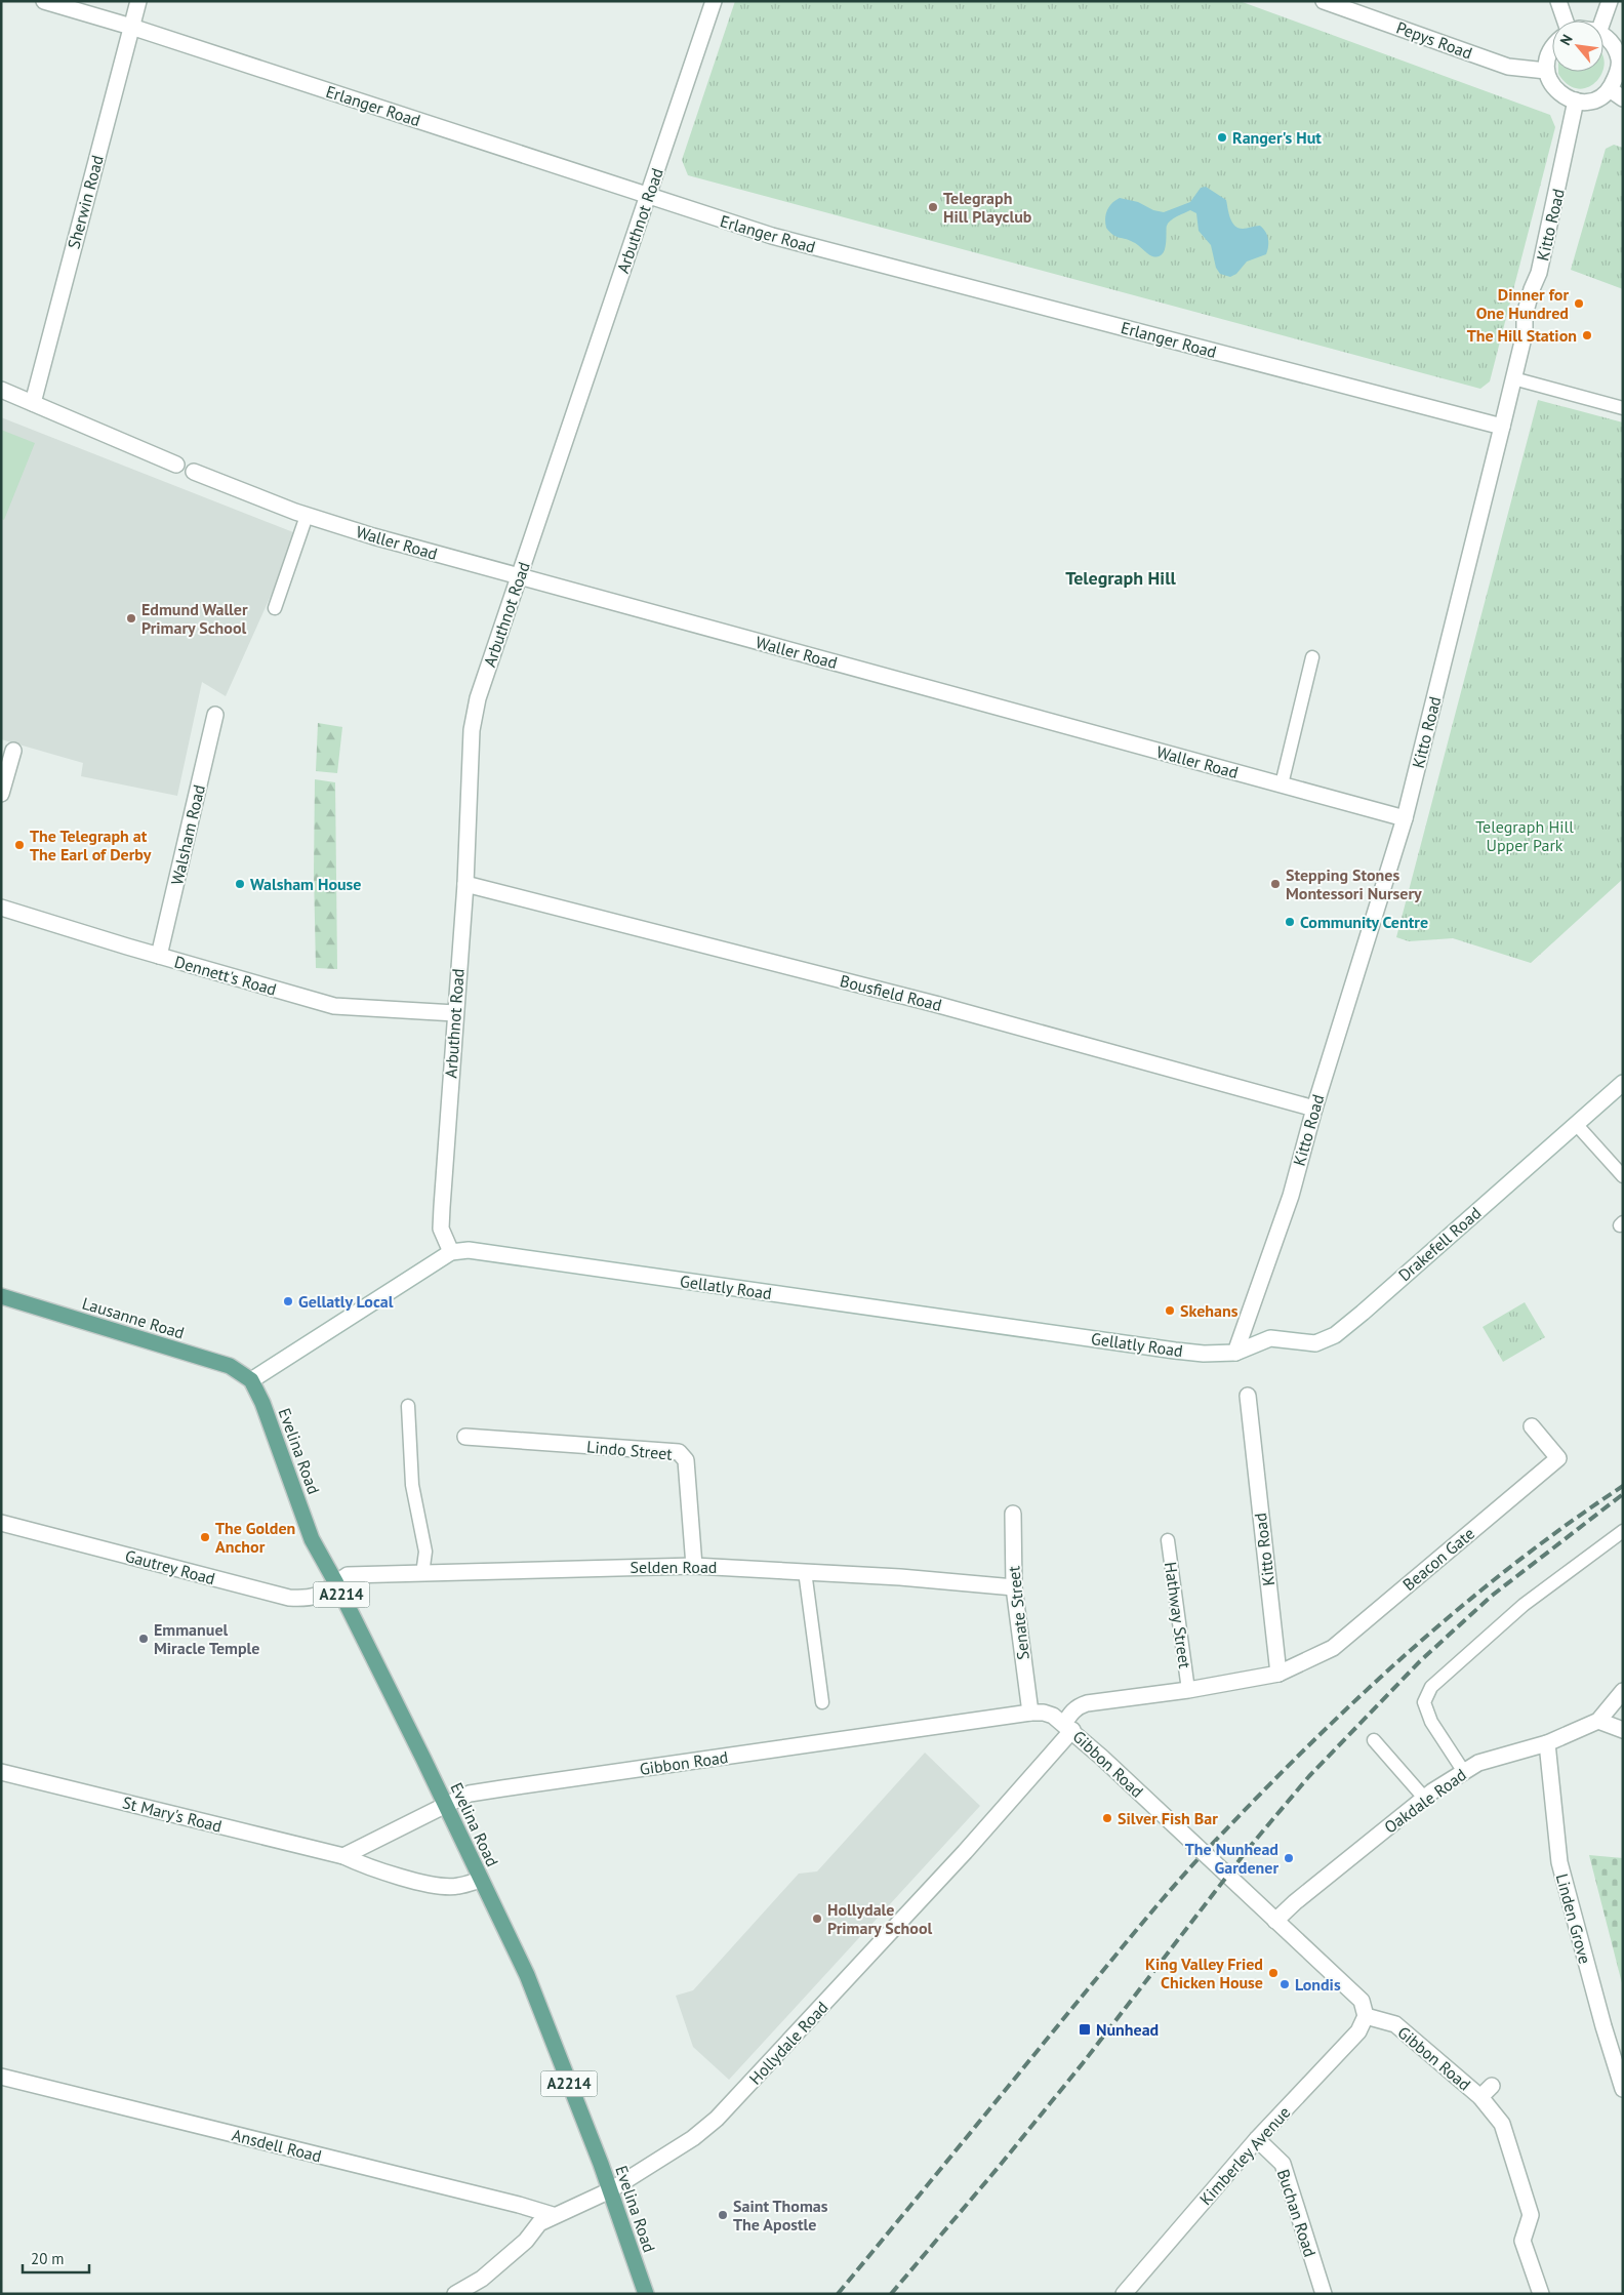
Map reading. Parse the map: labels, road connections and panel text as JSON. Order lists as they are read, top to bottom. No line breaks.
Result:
{"streets":{"main road":["Lausanne Road","Evelina Road","A2214"],"street":["Pepys Road","Erlanger Road","Sherwin Road","Arbuthnot Road","Kitto Road","Waller Road","Walsham Road","Dennett's Road","Bousfield Road","Drakefell Road","Gellatly Road","Lindo Street","Beacon Gate","Gautrey Road","Selden Road","Senate Street","Gibbon Road","Oakdale Road","St Mary's Road","Linden Grove","Hollydale Road","Ansdell Road","Kimberley Avenue","Buchan Road"],"lane":["Hathway Street"]},"crossings":[["Erlanger Road","Sherwin Road"],["Erlanger Road","Arbuthnot Road"],["Erlanger Road","Kitto Road"],["Arbuthnot Road","Waller Road"],["Arbuthnot Road","Dennett's Road"],["Arbuthnot Road","Bousfield Road"],["Arbuthnot Road","Gellatly Road"],["Kitto Road","Waller Road"],["Kitto Road","Bousfield Road"],["Kitto Road","Drakefell Road"],["Kitto Road","Gellatly Road"],["Kitto Road","Beacon Gate"],["Kitto Road","Hollydale Road"],["Walsham Road","Dennett's Road"],["Drakefell Road","Gellatly Road"],["Lausanne Road","Evelina Road"],["Lindo Street","Selden Road"],["Evelina Road","Gautrey Road"],["Evelina Road","Selden Road"],["Evelina Road","Gibbon Road"],["Evelina Road","St Mary's Road"],["Evelina Road","Hollydale Road"],["Beacon Gate","Hollydale Road"],["Gautrey Road","Selden Road"],["Selden Road","Senate Street"],["Senate Street","Gibbon Road"],["Hathway Street","Hollydale Road"],["Gibbon Road","Oakdale Road"],["Gibbon Road","Hollydale Road"],["Gibbon Road","Kimberley Avenue"],["Oakdale Road","Linden Grove"],["Hollydale Road","Ansdell Road"],["Kimberley Avenue","Buchan Road"]],"districts":["Telegraph Hill"],"parks":["Telegraph Hill Upper Park"],"places":{"other":["Ranger's Hut","Telegraph Hill Playclub","Dinner for One Hundred","The Hill Station","Edmund Waller Primary School","The Telegraph at The Earl of Derby","Walsham House","Stepping Stones Montessori Nursery","Community Centre","Gellatly Local","Skehans","The Golden Anchor","Emmanuel Miracle Temple","Silver Fish Bar","The Nunhead Gardener","Hollydale Primary School","King Valley Fried Chicken House","Londis","Saint Thomas The Apostle"],"transit":["Nunhead"]},"scale_bar":"20 m","north":"top left"}
